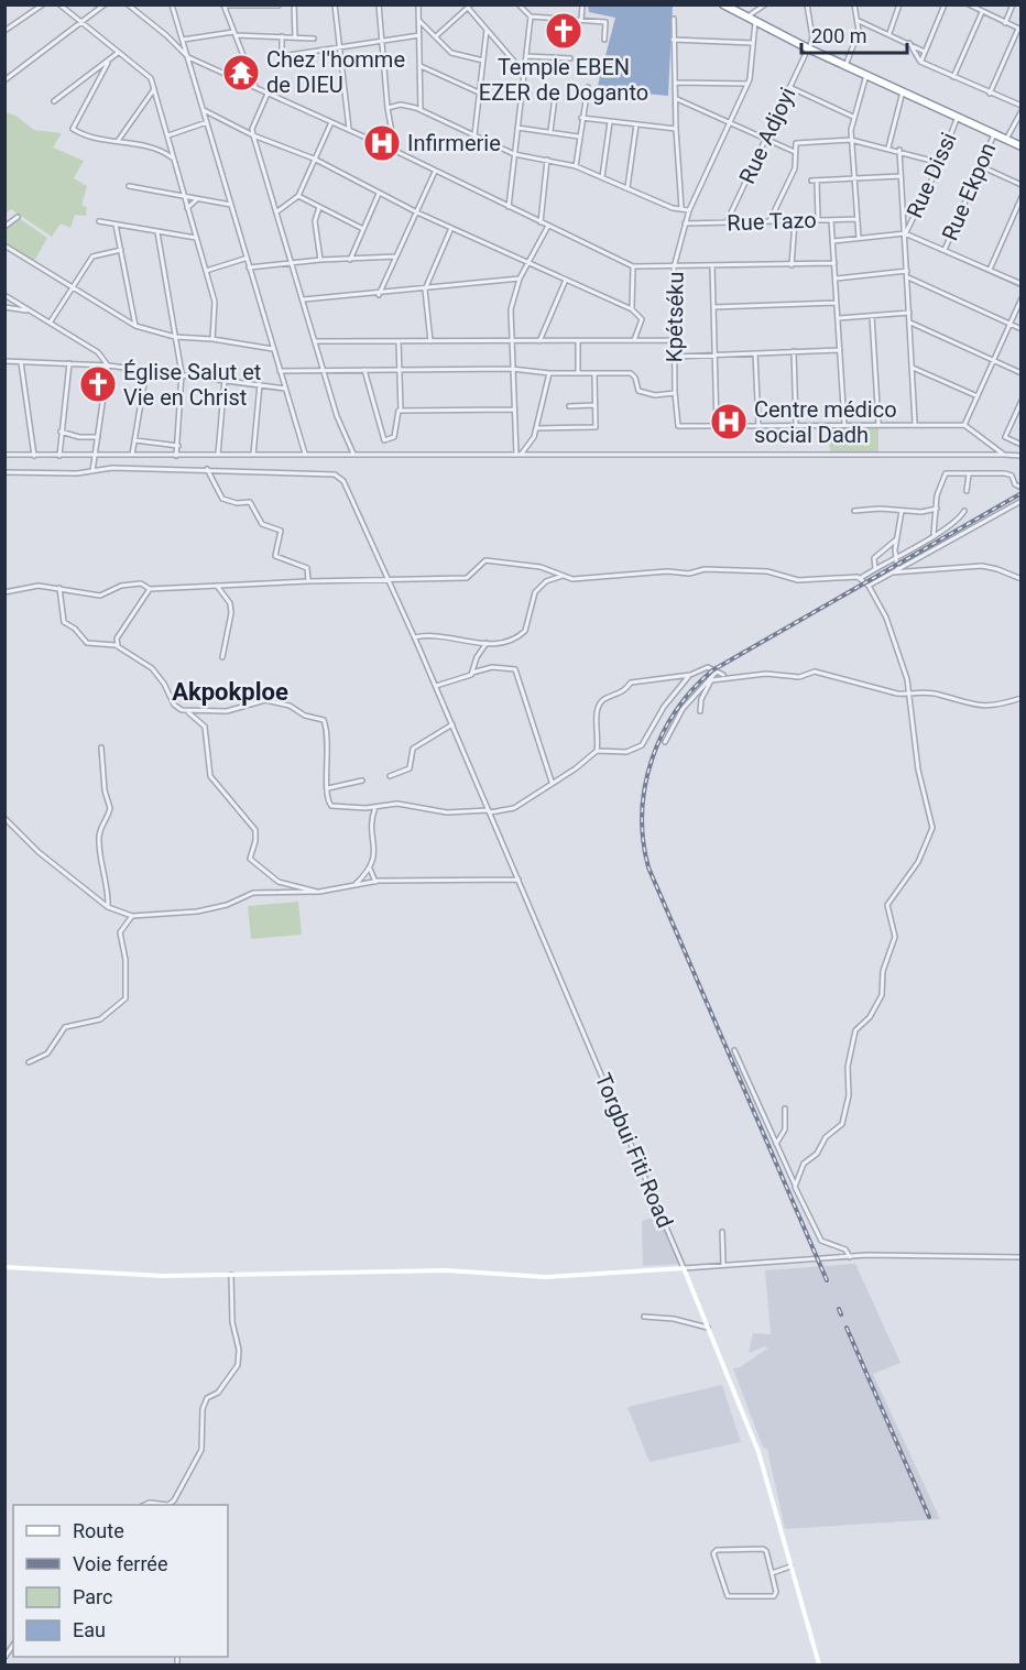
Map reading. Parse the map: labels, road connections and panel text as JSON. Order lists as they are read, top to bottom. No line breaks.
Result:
{"streets":{"street":["Rue Adjoyi","Rue Dissi","Rue Ekpon","Rue Tazo","Kpétséku","Torgbui Fiti Road"]},"crossings":[["Rue Adjoyi","Rue Tazo"],["Rue Tazo","Kpétséku"]],"districts":["Akpokploe"],"places":{"church":["Temple EBEN EZER de Doganto","Église Salut et Vie en Christ"],"temple":["Chez l'homme de DIEU"],"hospital":["Infirmerie","Centre médico social Dadh"]},"legend":["Route","Voie ferrée","Parc","Eau"],"scale_bar":"200 m"}
